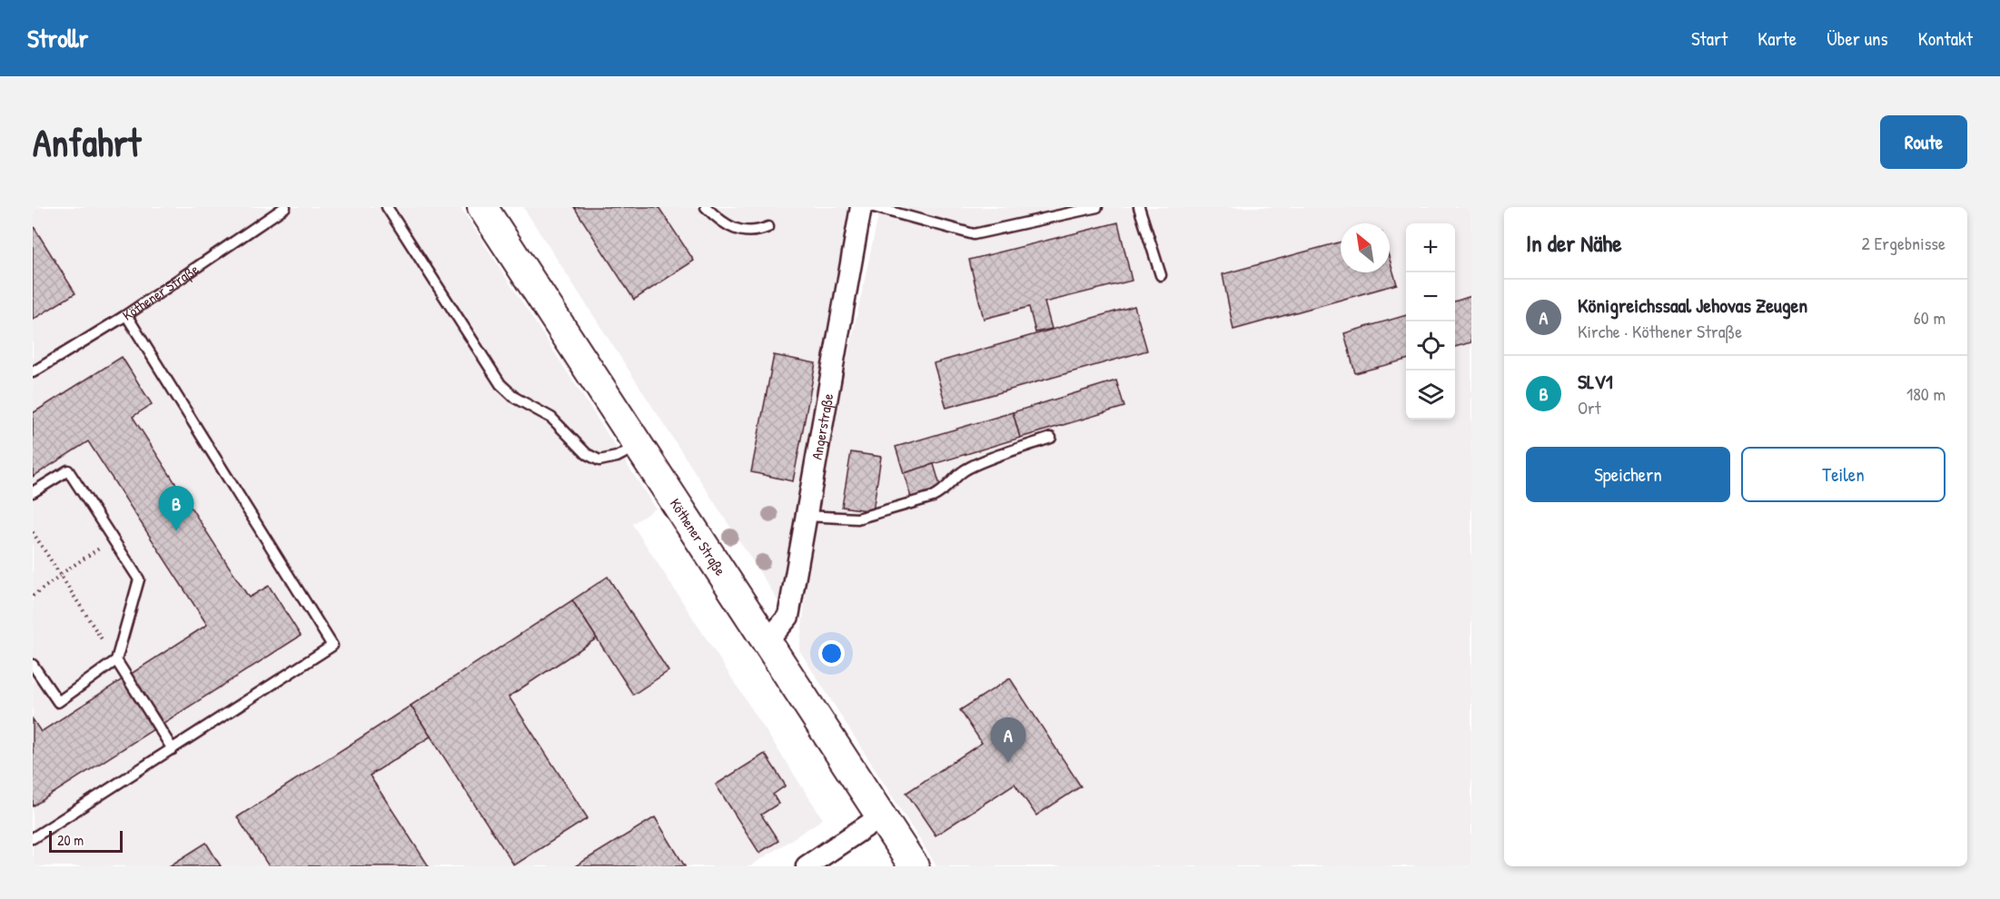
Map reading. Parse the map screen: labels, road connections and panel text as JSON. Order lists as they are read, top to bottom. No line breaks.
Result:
{"streets":{"main road":["Köthener Straße"],"street":["Angerstraße"]},"crossings":[["Köthener Straße","Angerstraße"]],"scale_bar":"20 m","north":"top left","page":{"header":"Strollr","nav":["Start","Karte","Über uns","Kontakt"],"buttons":["Route",["Speichern","Teilen"]],"title":"Anfahrt","heading":["In der Nähe","2 Ergebnisse"],"map_buttons":["+","−"],"list":[{"mark":"A","name":"Königreichssaal Jehovas Zeugen","note":"Kirche · Köthener Straße","value":"60 m"},{"mark":"B","name":"SLV1","note":"Ort","value":"180 m"}],"pins":["B","A"],"scale":"20 m"}}
